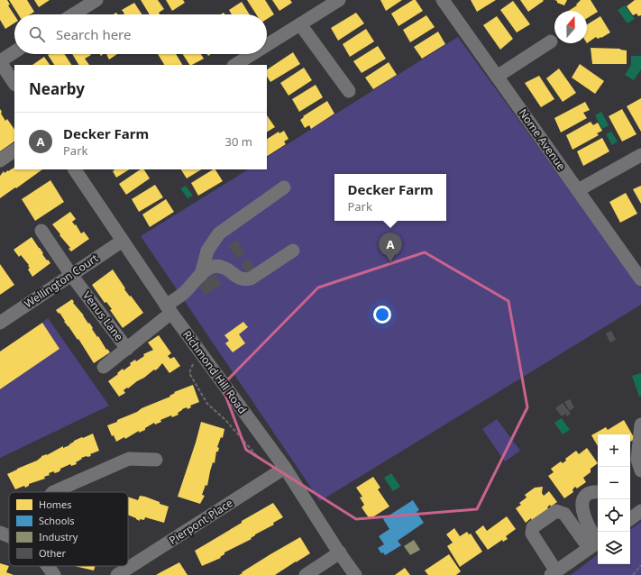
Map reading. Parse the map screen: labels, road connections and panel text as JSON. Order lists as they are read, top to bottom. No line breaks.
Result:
{"streets":{"street":["Nome Avenue","Wellington Court","Venus Lane","Richmond Hill Road","Pierpont Place"]},"crossings":[["Wellington Court","Venus Lane"],["Wellington Court","Richmond Hill Road"],["Venus Lane","Richmond Hill Road"],["Richmond Hill Road","Pierpont Place"]],"legend":["Homes","Schools","Industry","Other"],"north":"top","page":{"search":"Search here","heading":"Nearby","list":[{"mark":"A","name":"Decker Farm","note":"Park","value":"30 m"}],"popup":["Decker Farm","Park"],"pins":"A","map_buttons":["+","−"]}}
